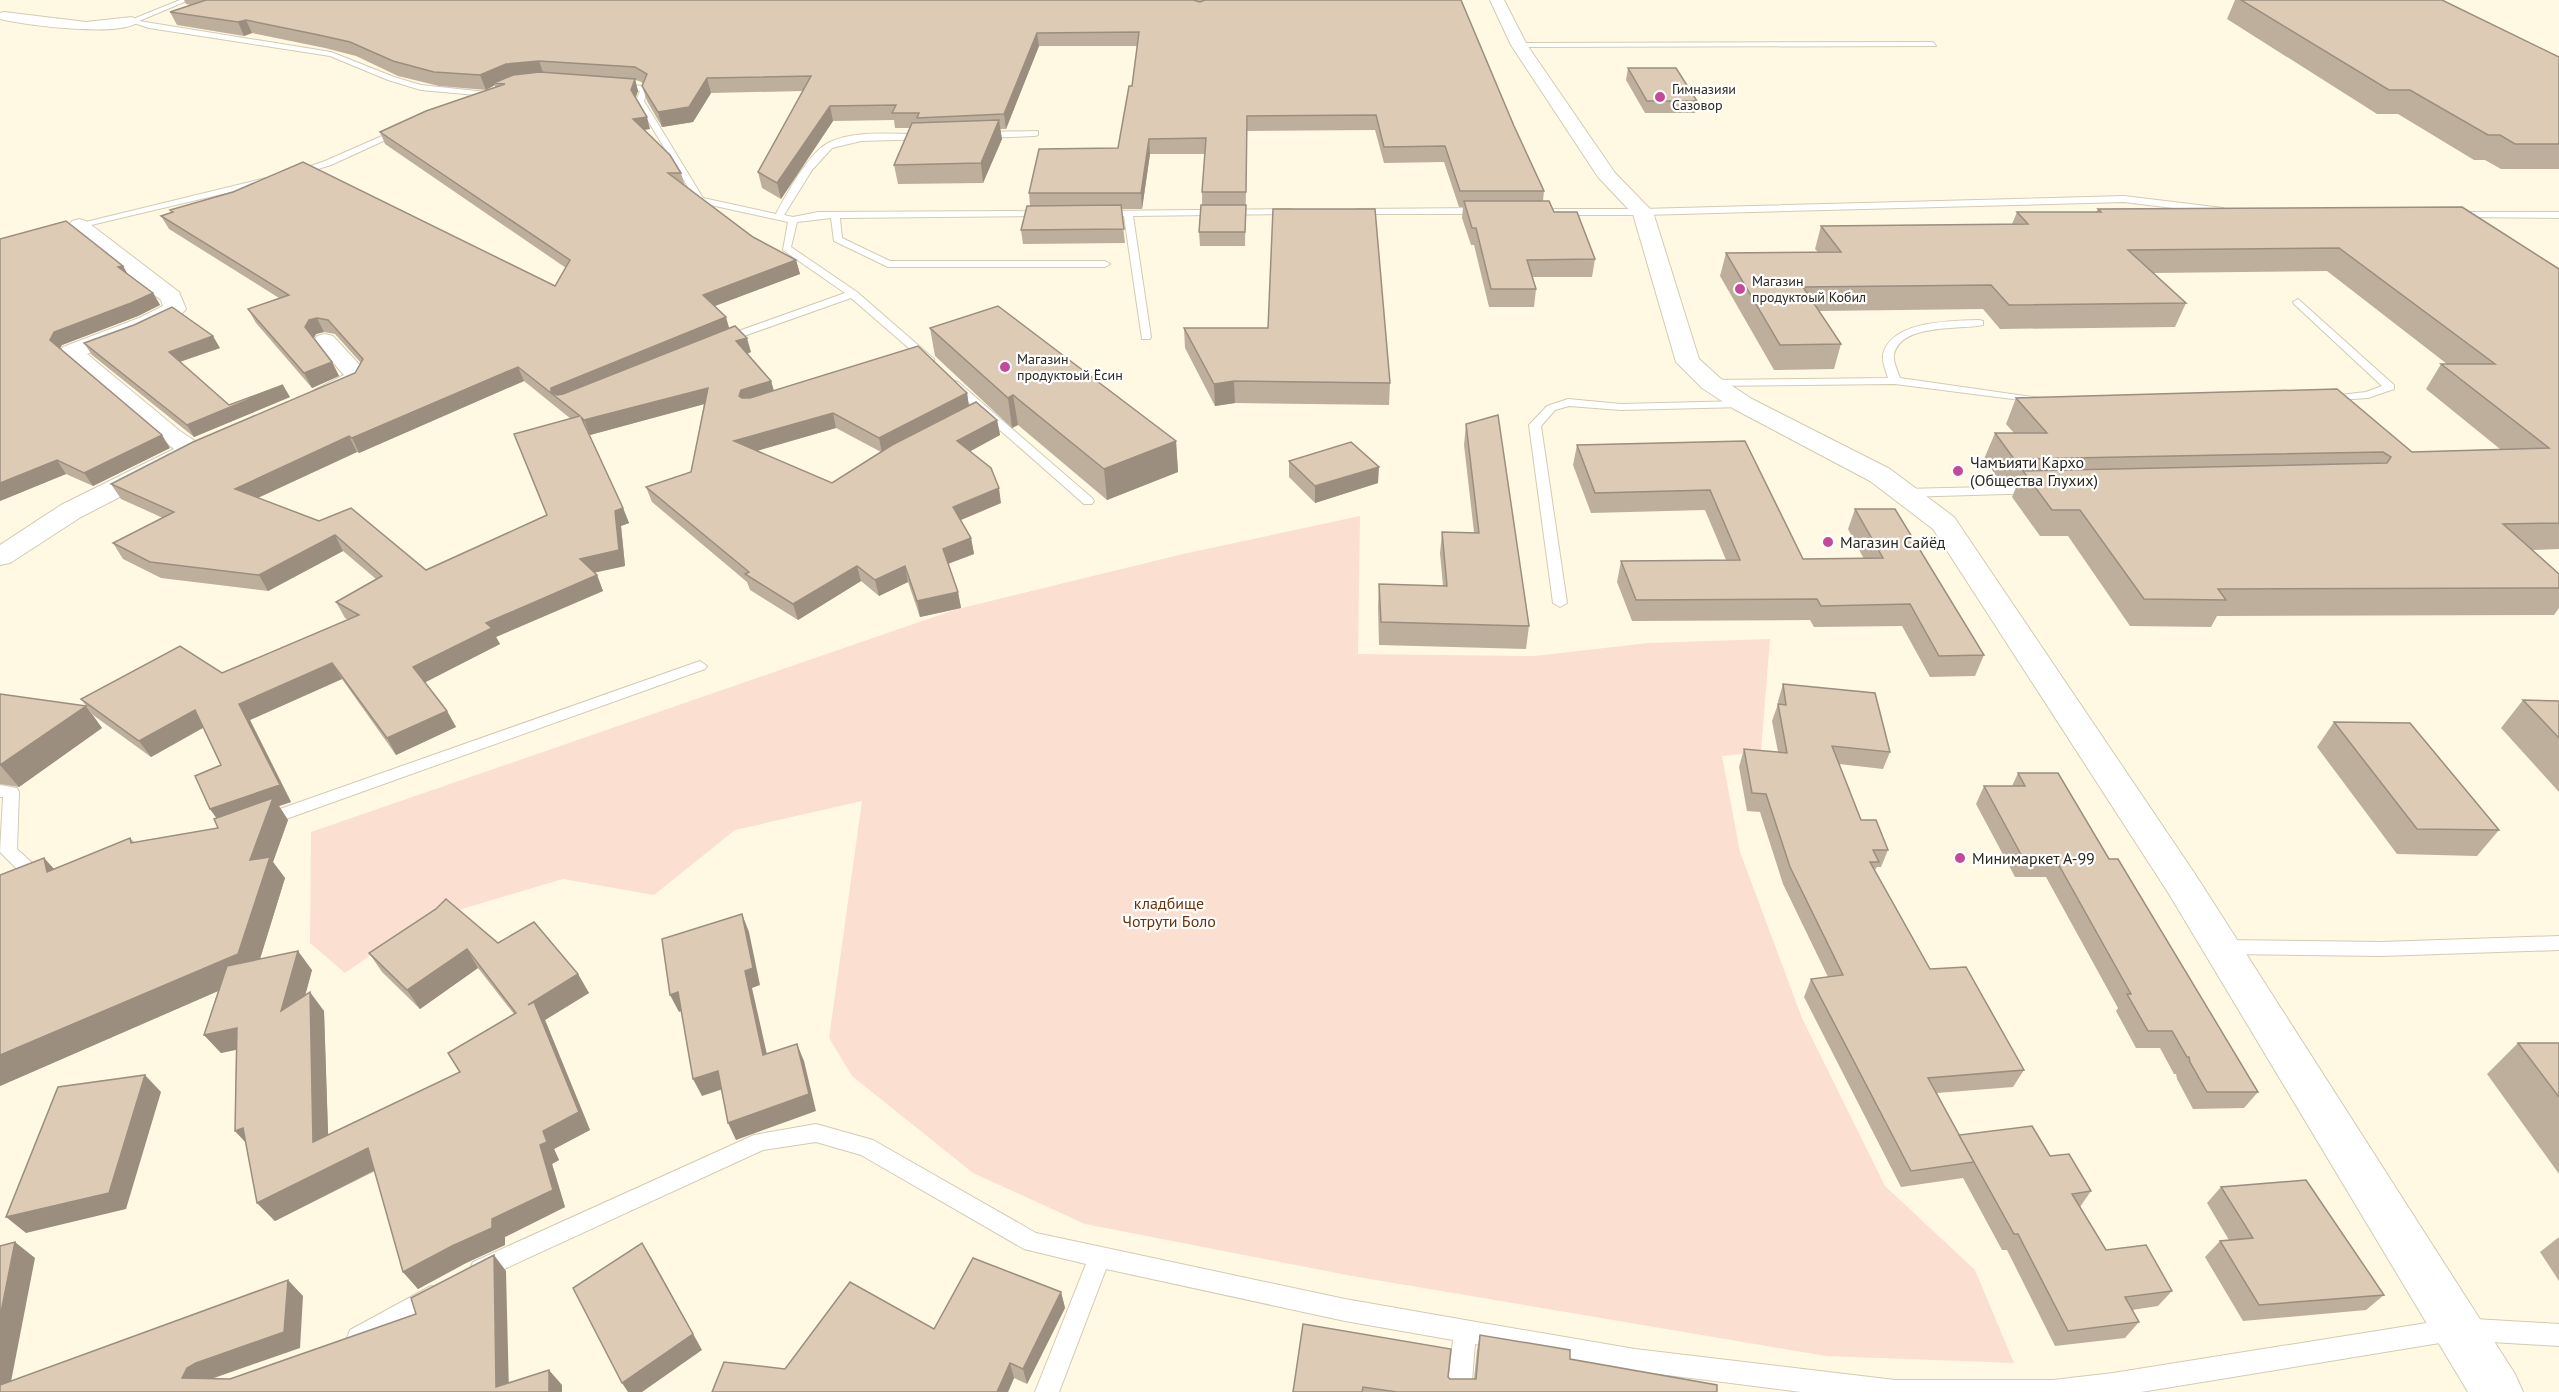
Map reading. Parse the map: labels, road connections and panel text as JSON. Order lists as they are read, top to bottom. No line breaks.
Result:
{"parks":["кладбище Чотрути Боло"],"places":["Гимназияи Сазовор","Магазин продуктоый Кобил","Магазин продуктоый Ёсин","Чамъияти Кархо (Общества Глухих)","Магазин Сайёд","Минимаркет А-99"]}
